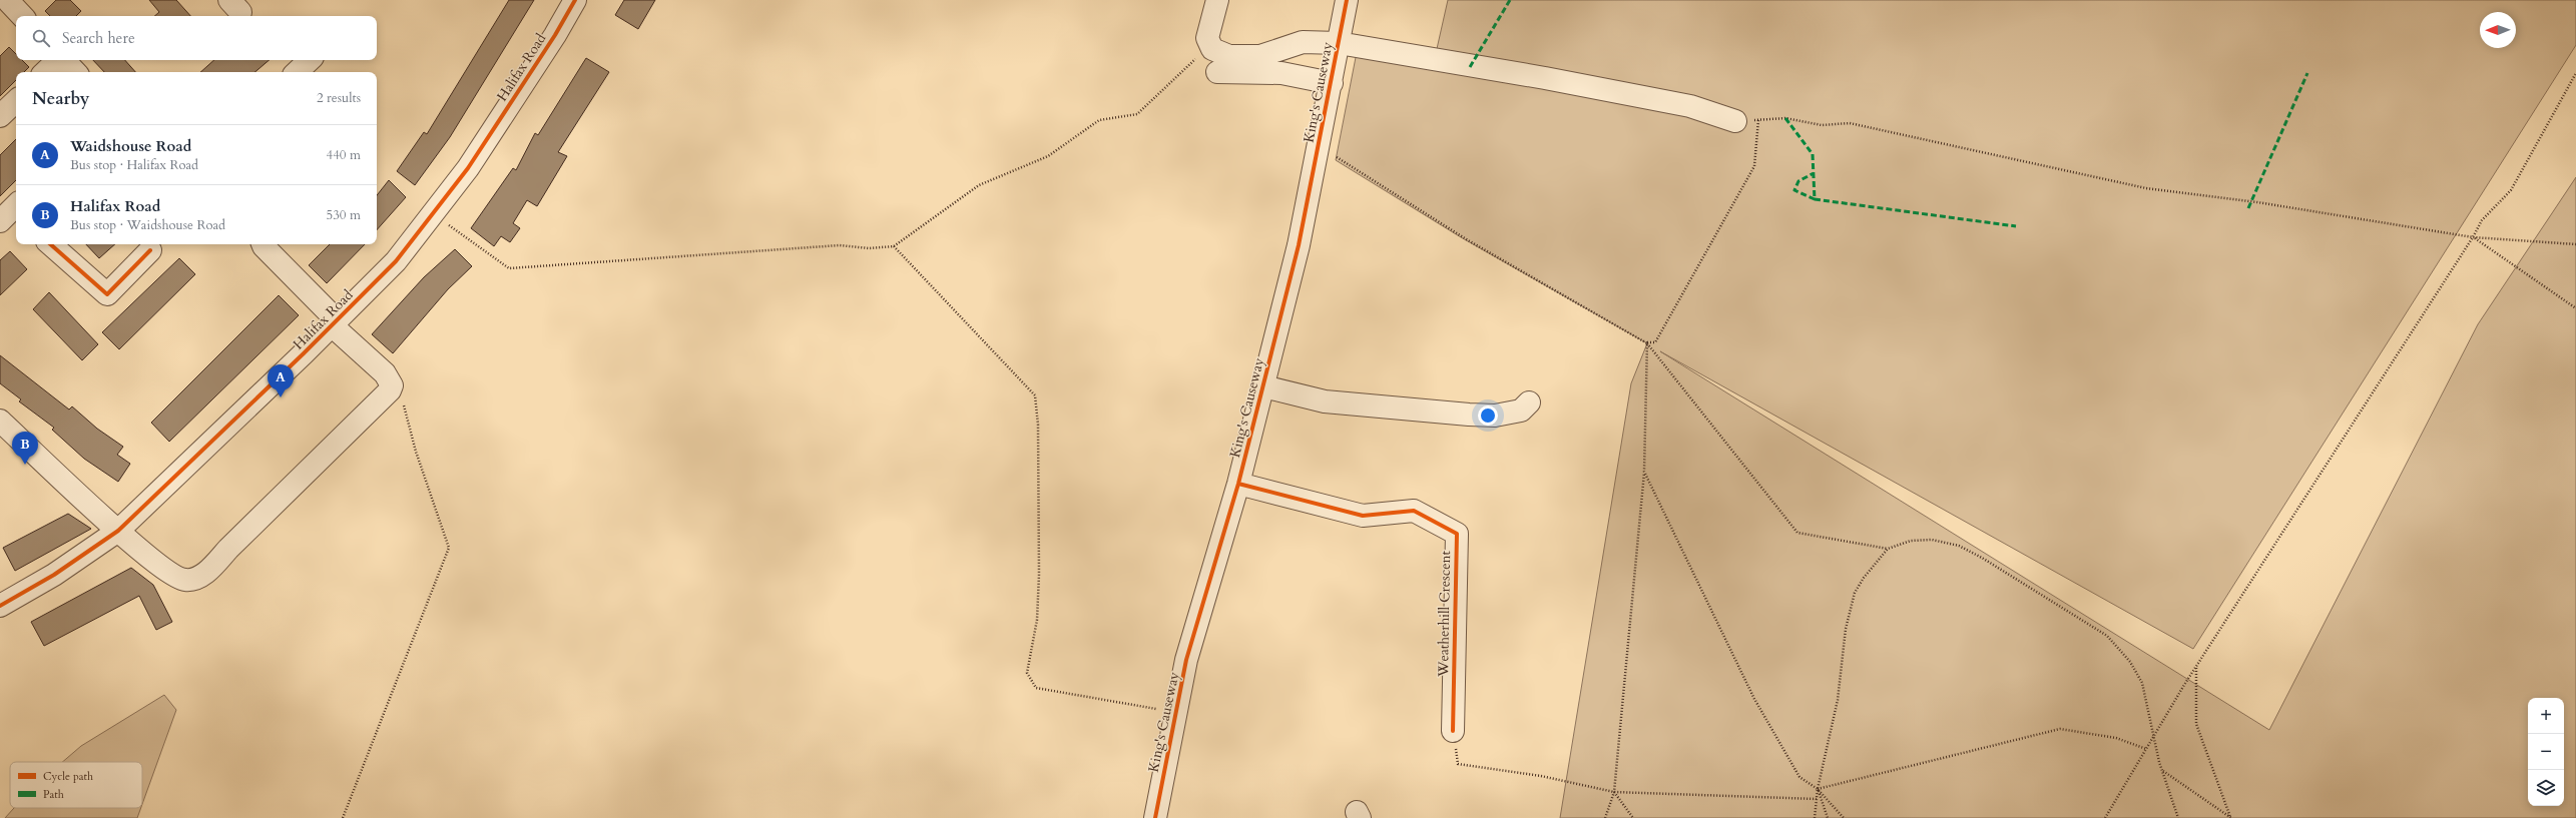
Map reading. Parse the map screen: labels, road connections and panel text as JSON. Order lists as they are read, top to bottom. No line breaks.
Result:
{"streets":{"street":["Halifax Road","King's Causeway","Weatherhill Crescent"]},"crossings":[["King's Causeway","Weatherhill Crescent"]],"legend":["Cycle path","Path"],"north":"left","page":{"search":"Search here","heading":["Nearby","2 results"],"list":[{"mark":"A","name":"Waidshouse Road","note":"Bus stop · Halifax Road","value":"440 m"},{"mark":"B","name":"Halifax Road","note":"Bus stop · Waidshouse Road","value":"530 m"}],"pins":["A","B"],"map_buttons":["+","−"]}}
